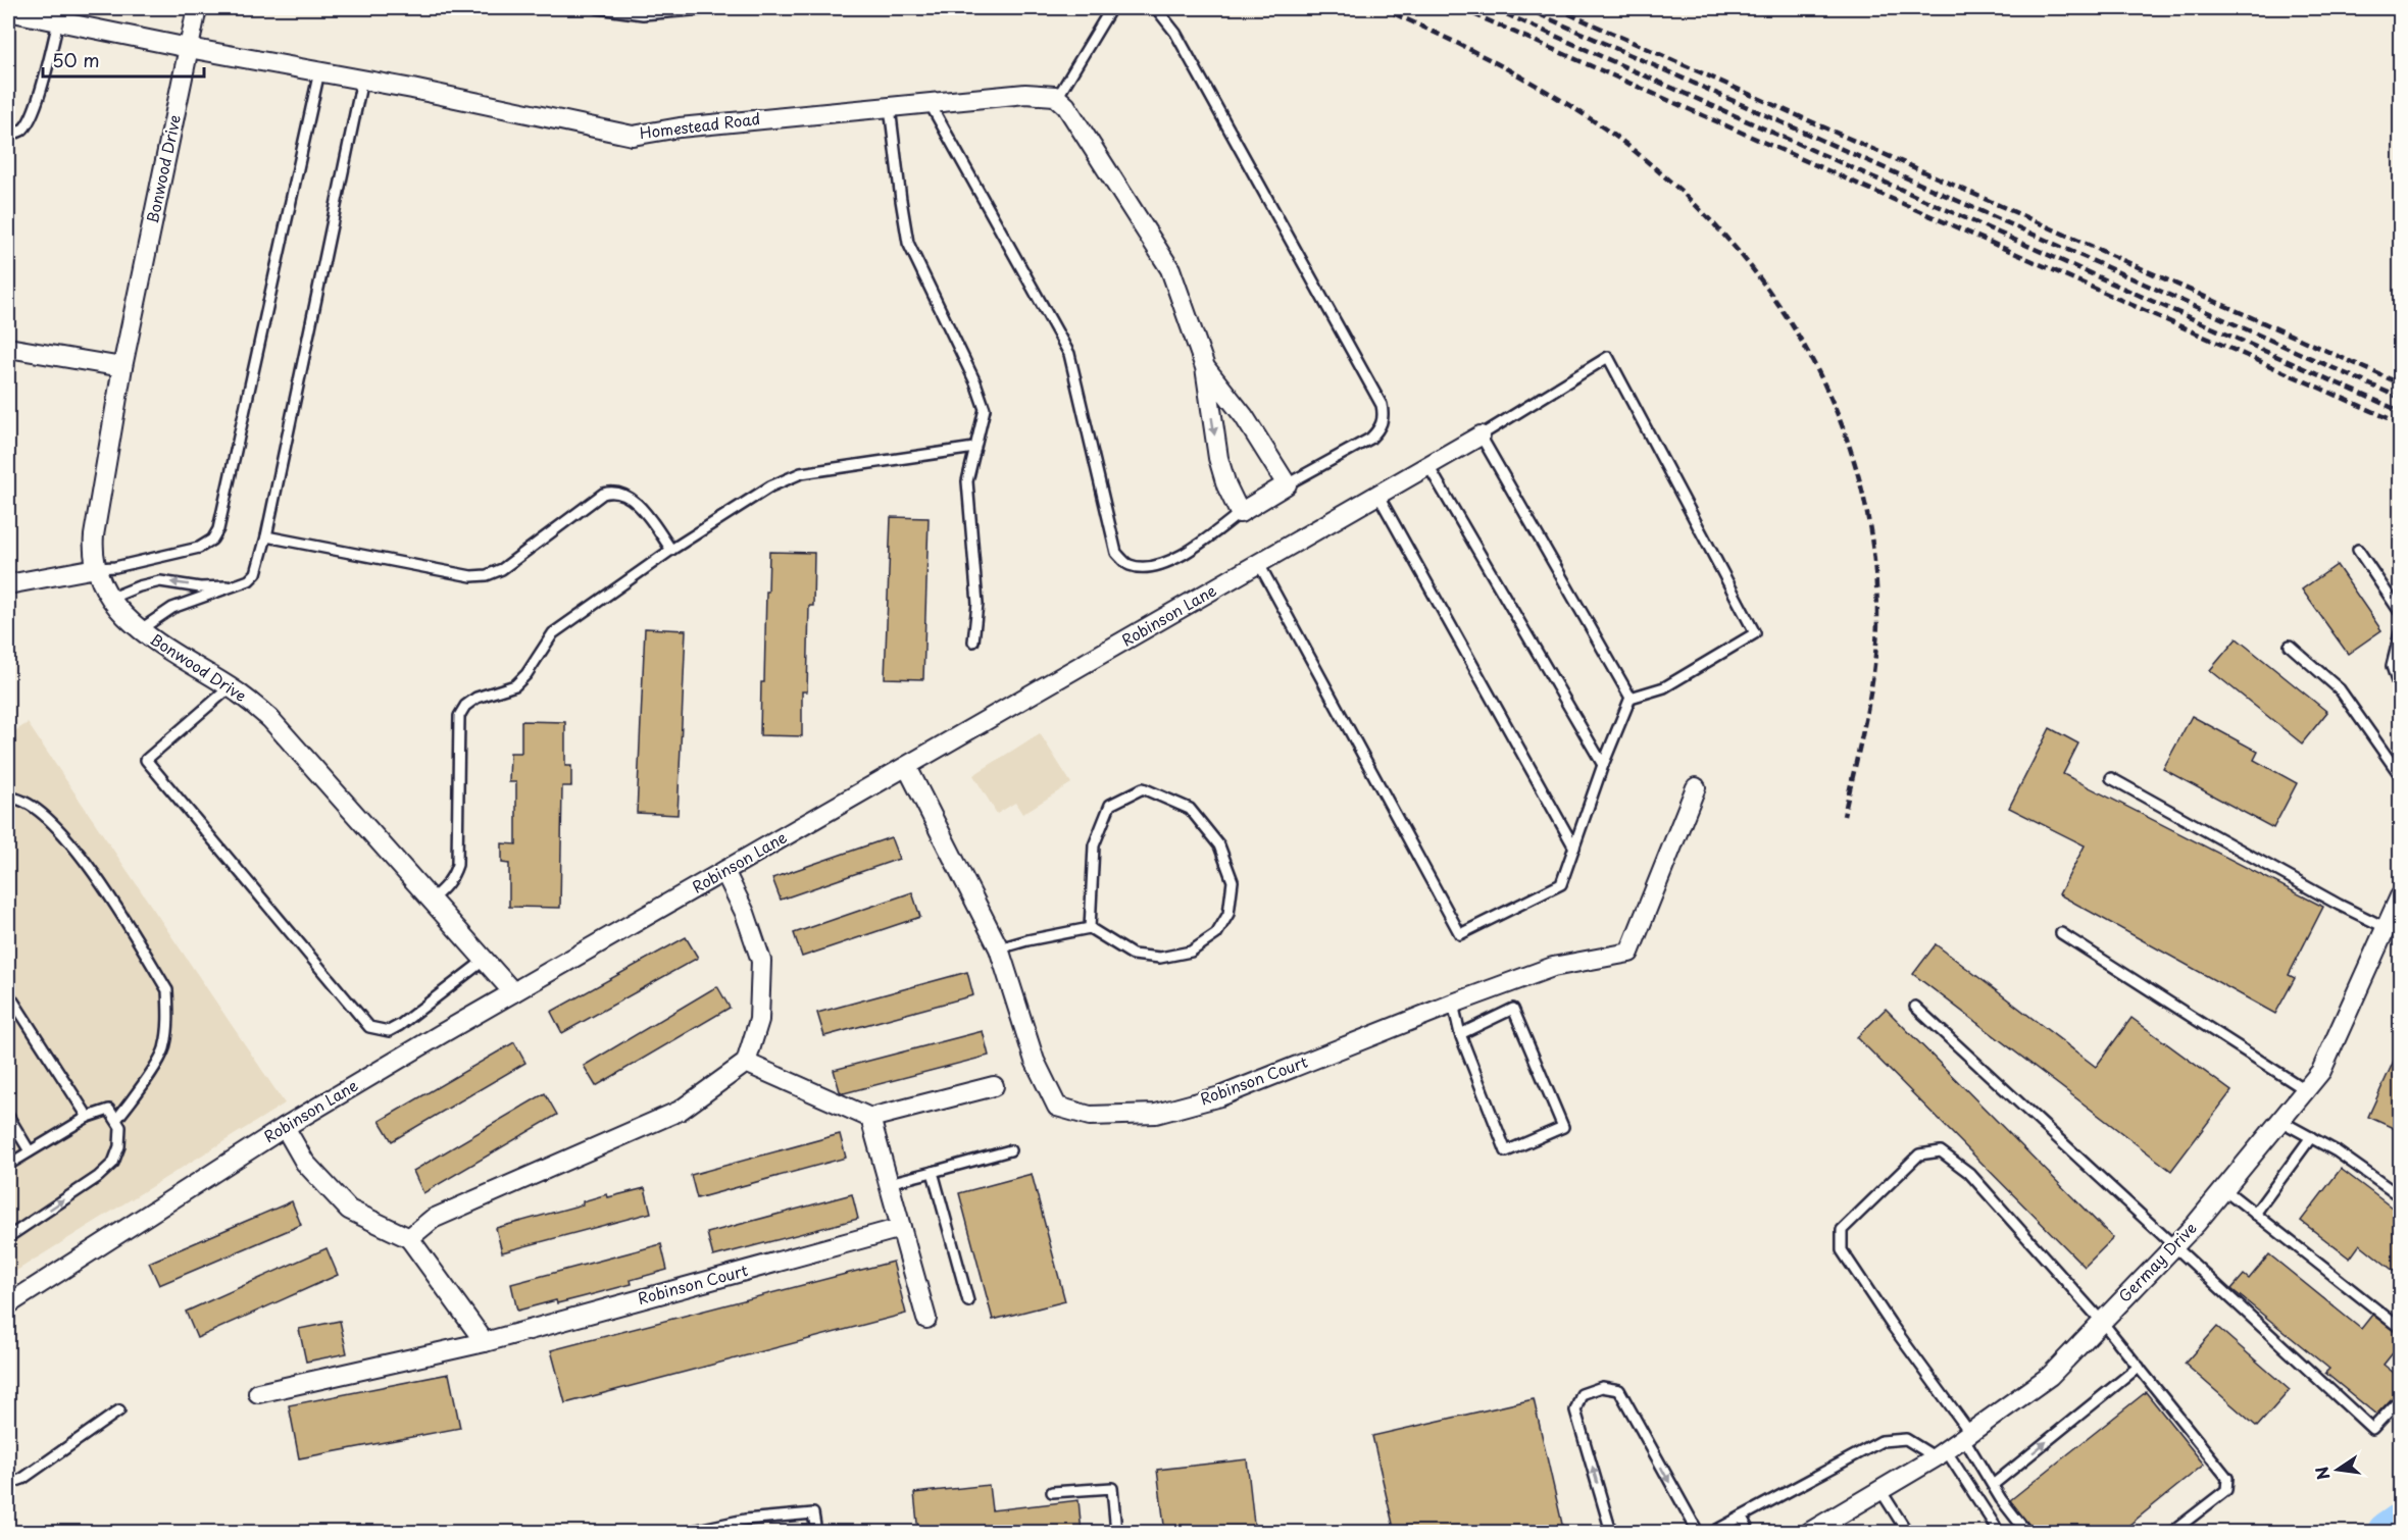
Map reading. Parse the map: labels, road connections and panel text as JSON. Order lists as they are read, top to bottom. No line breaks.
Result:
{"streets":{"street":["Homestead Road","Bonwood Drive","Robinson Lane","Robinson Court","Germay Drive"]},"crossings":[["Homestead Road","Bonwood Drive"],["Bonwood Drive","Robinson Lane"],["Robinson Lane","Robinson Court"]],"scale_bar":"50 m","north":"left"}
